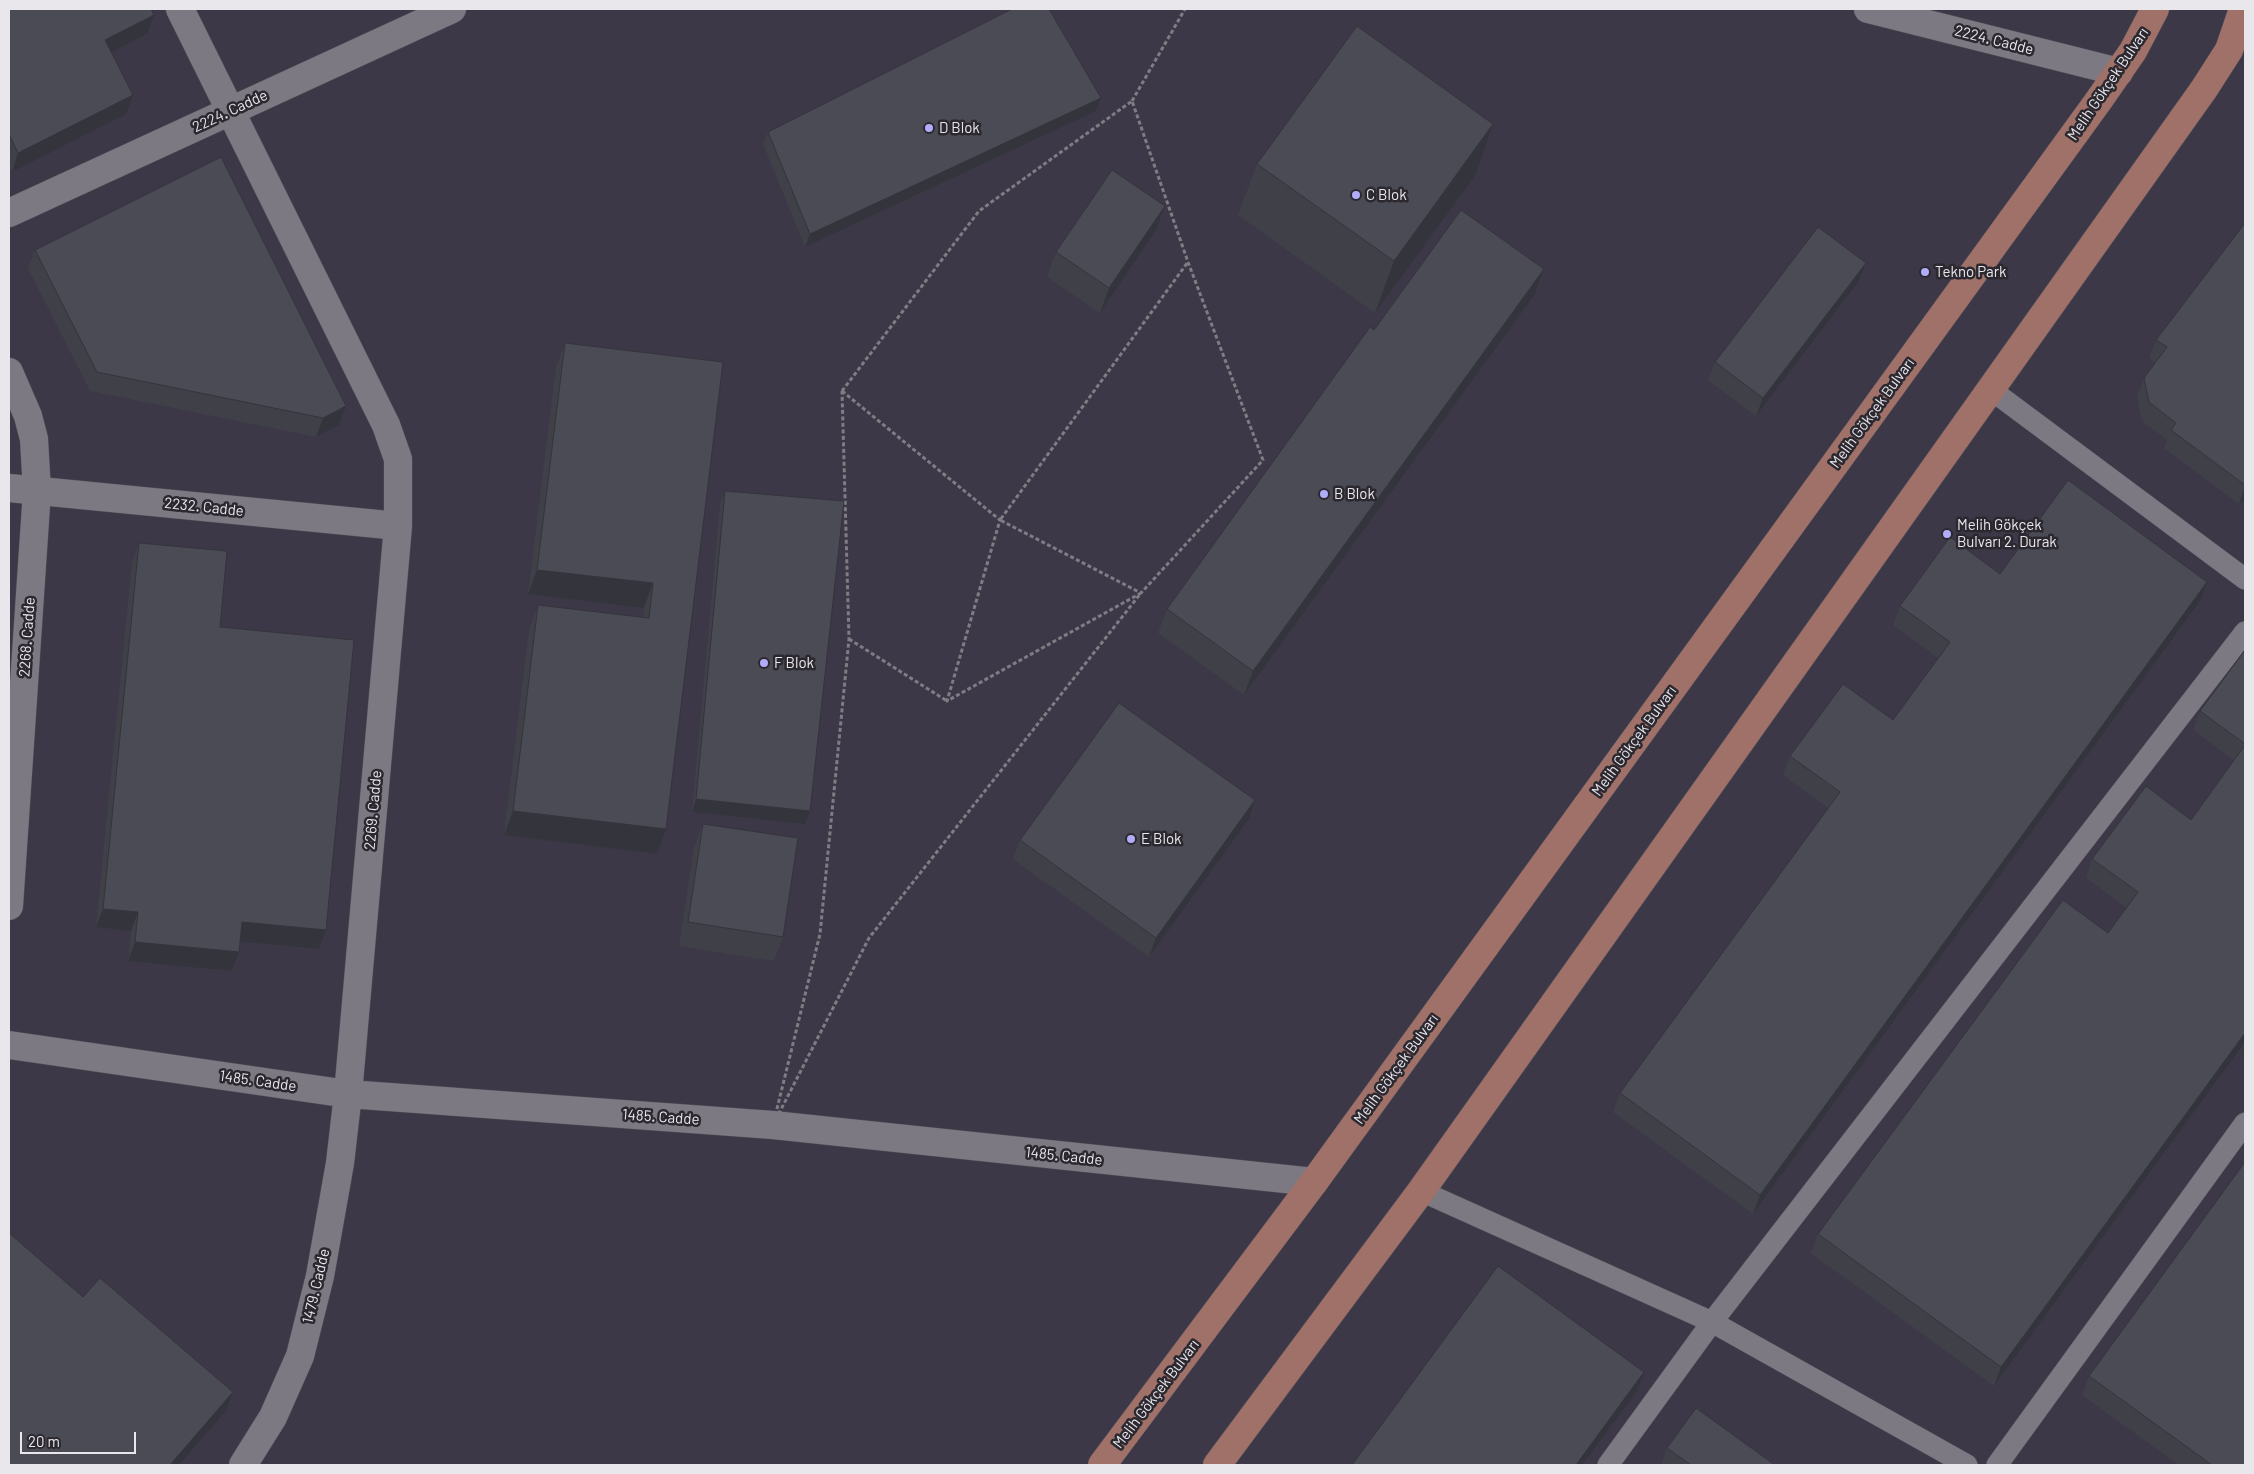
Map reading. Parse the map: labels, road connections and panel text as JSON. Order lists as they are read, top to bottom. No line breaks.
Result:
{"streets":{"main road":["Melih Gökçek Bulvarı"],"street":["2224. Cadde","2232. Cadde","2268. Cadde","2269. Cadde","1485. Cadde","1479. Cadde"]},"crossings":[["2224. Cadde","Melih Gökçek Bulvarı"],["2224. Cadde","2269. Cadde"],["Melih Gökçek Bulvarı","1485. Cadde"],["2232. Cadde","2268. Cadde"],["2232. Cadde","2269. Cadde"],["2269. Cadde","1485. Cadde"],["2269. Cadde","1479. Cadde"],["1485. Cadde","1479. Cadde"]],"places":["D Blok","C Blok","Tekno Park","B Blok","Melih Gökçek Bulvarı 2. Durak","F Blok","E Blok"],"scale_bar":"20 m"}
